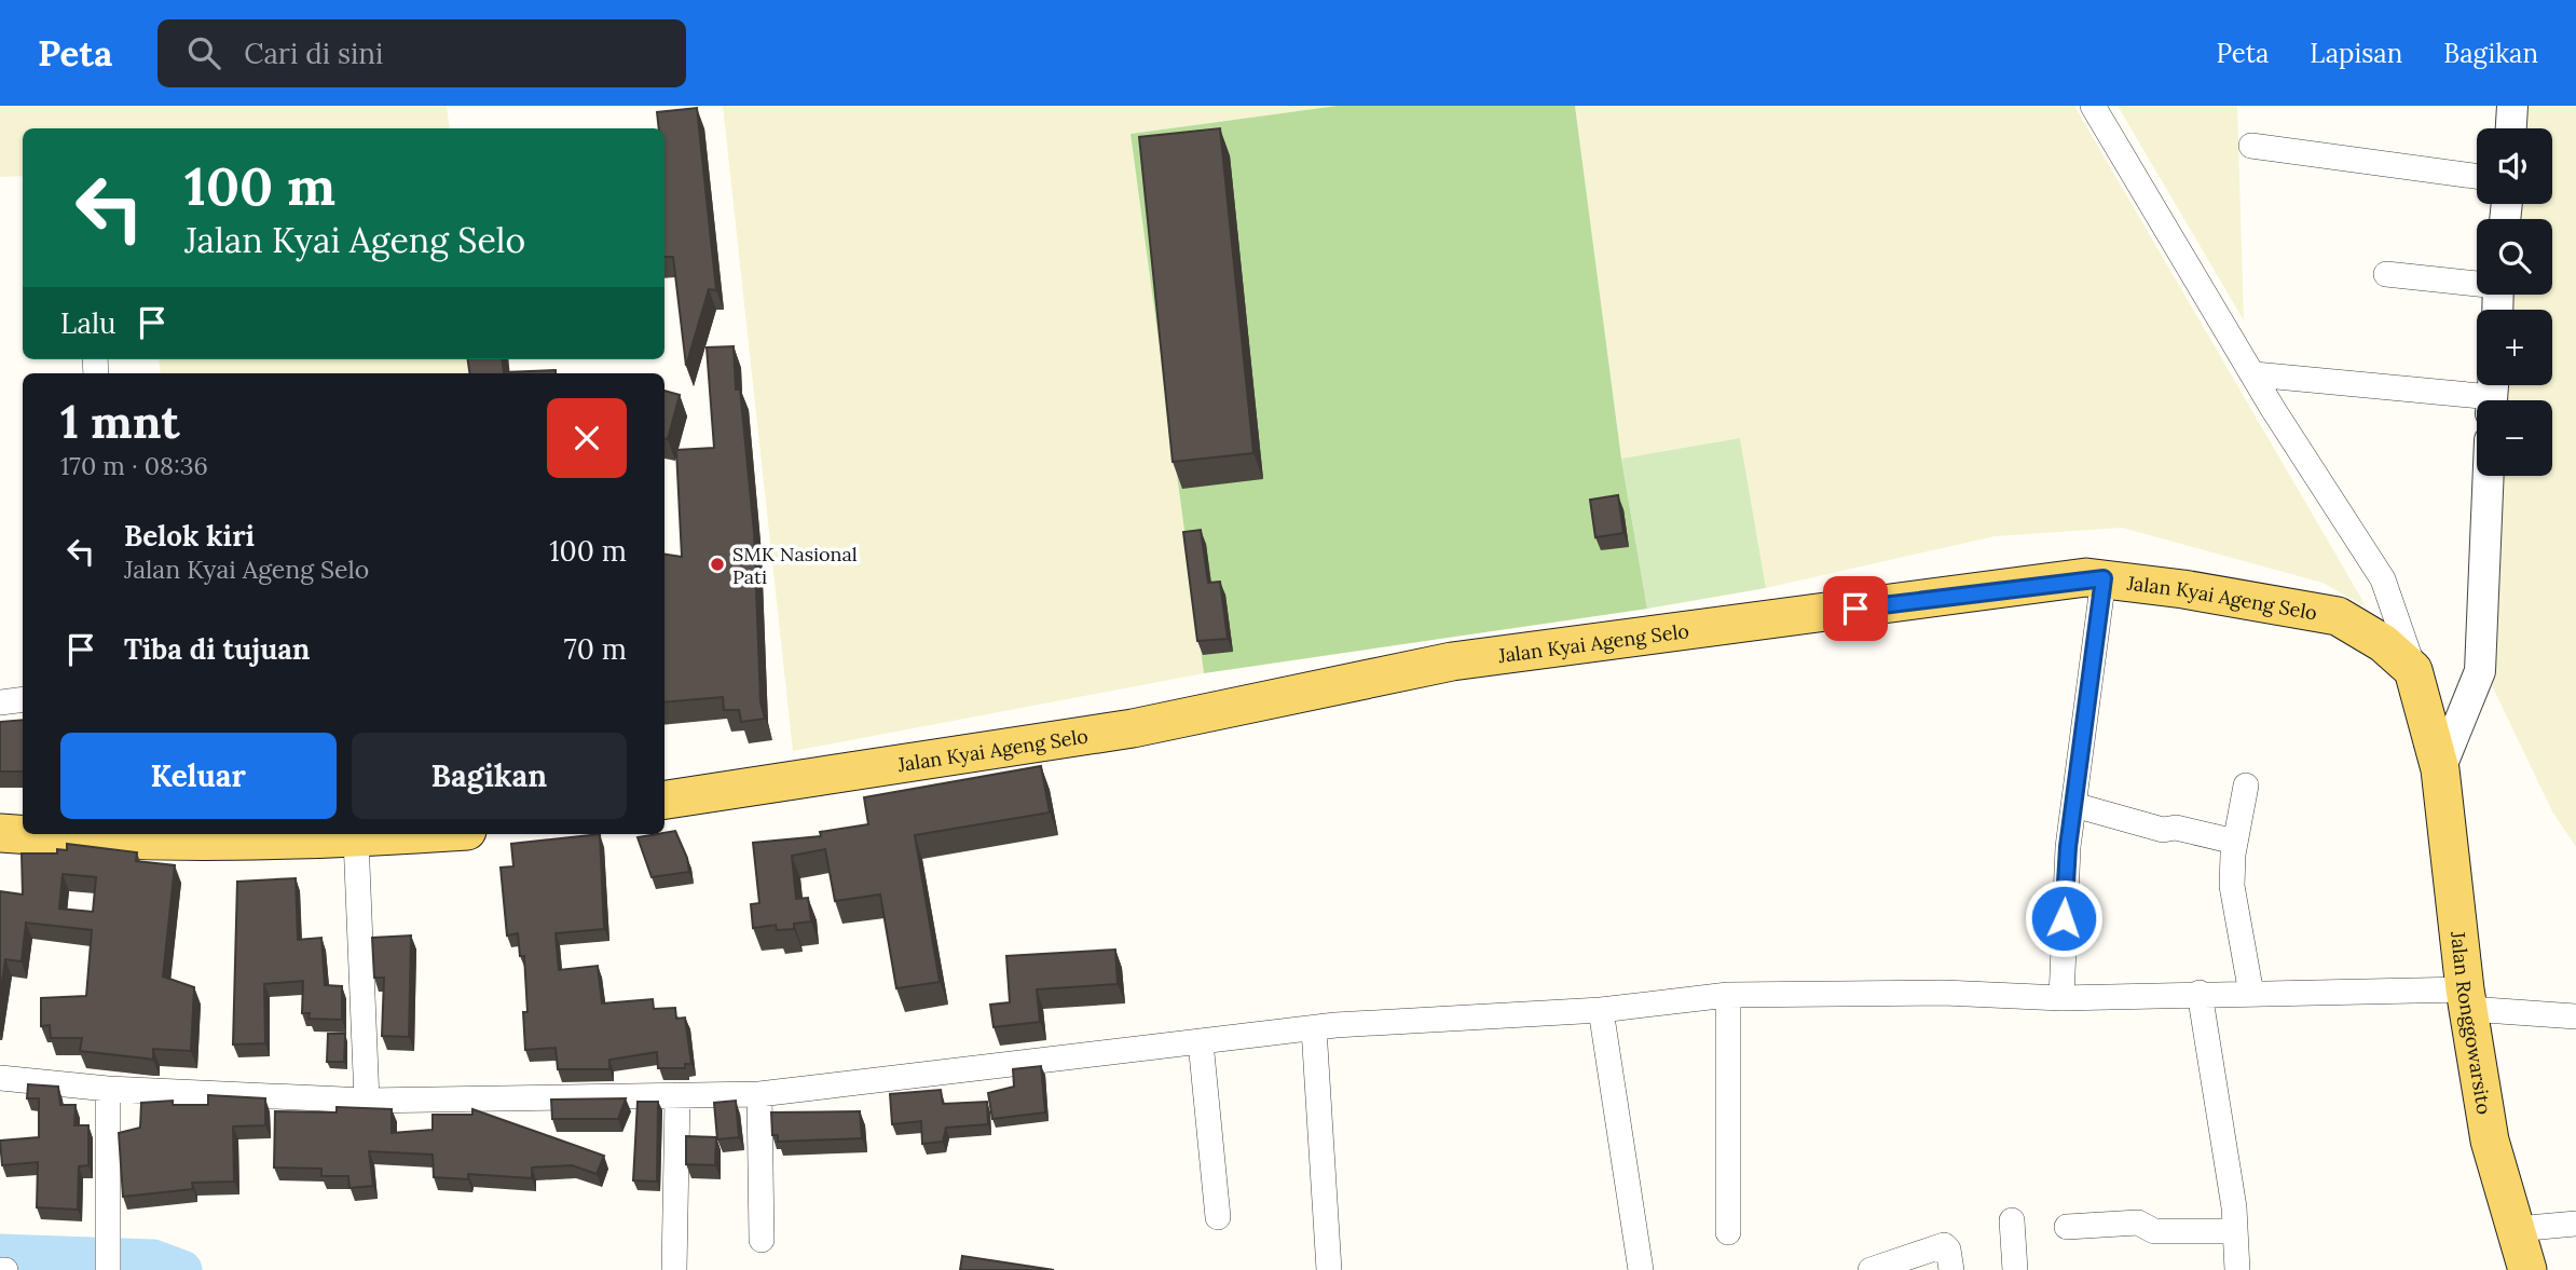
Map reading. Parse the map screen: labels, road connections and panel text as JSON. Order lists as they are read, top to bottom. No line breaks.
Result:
{"streets":{"main road":["Jalan Kyai Ageng Selo","Jalan Ronggowarsito"]},"places":["SMK Nasional Pati"],"page":{"header":"Peta","search":"Cari di sini","nav":["Peta","Lapisan","Bagikan"],"map_buttons":["+","−"],"turn":["100 m","Jalan Kyai Ageng Selo"],"then":"Lalu","heading":["1 mnt","170 m · 08:36"],"list":[{"name":"Belok kiri","note":"Jalan Kyai Ageng Selo","value":"100 m"},{"name":"Tiba di tujuan","value":"70 m"}],"buttons":["Keluar","Bagikan"]}}
